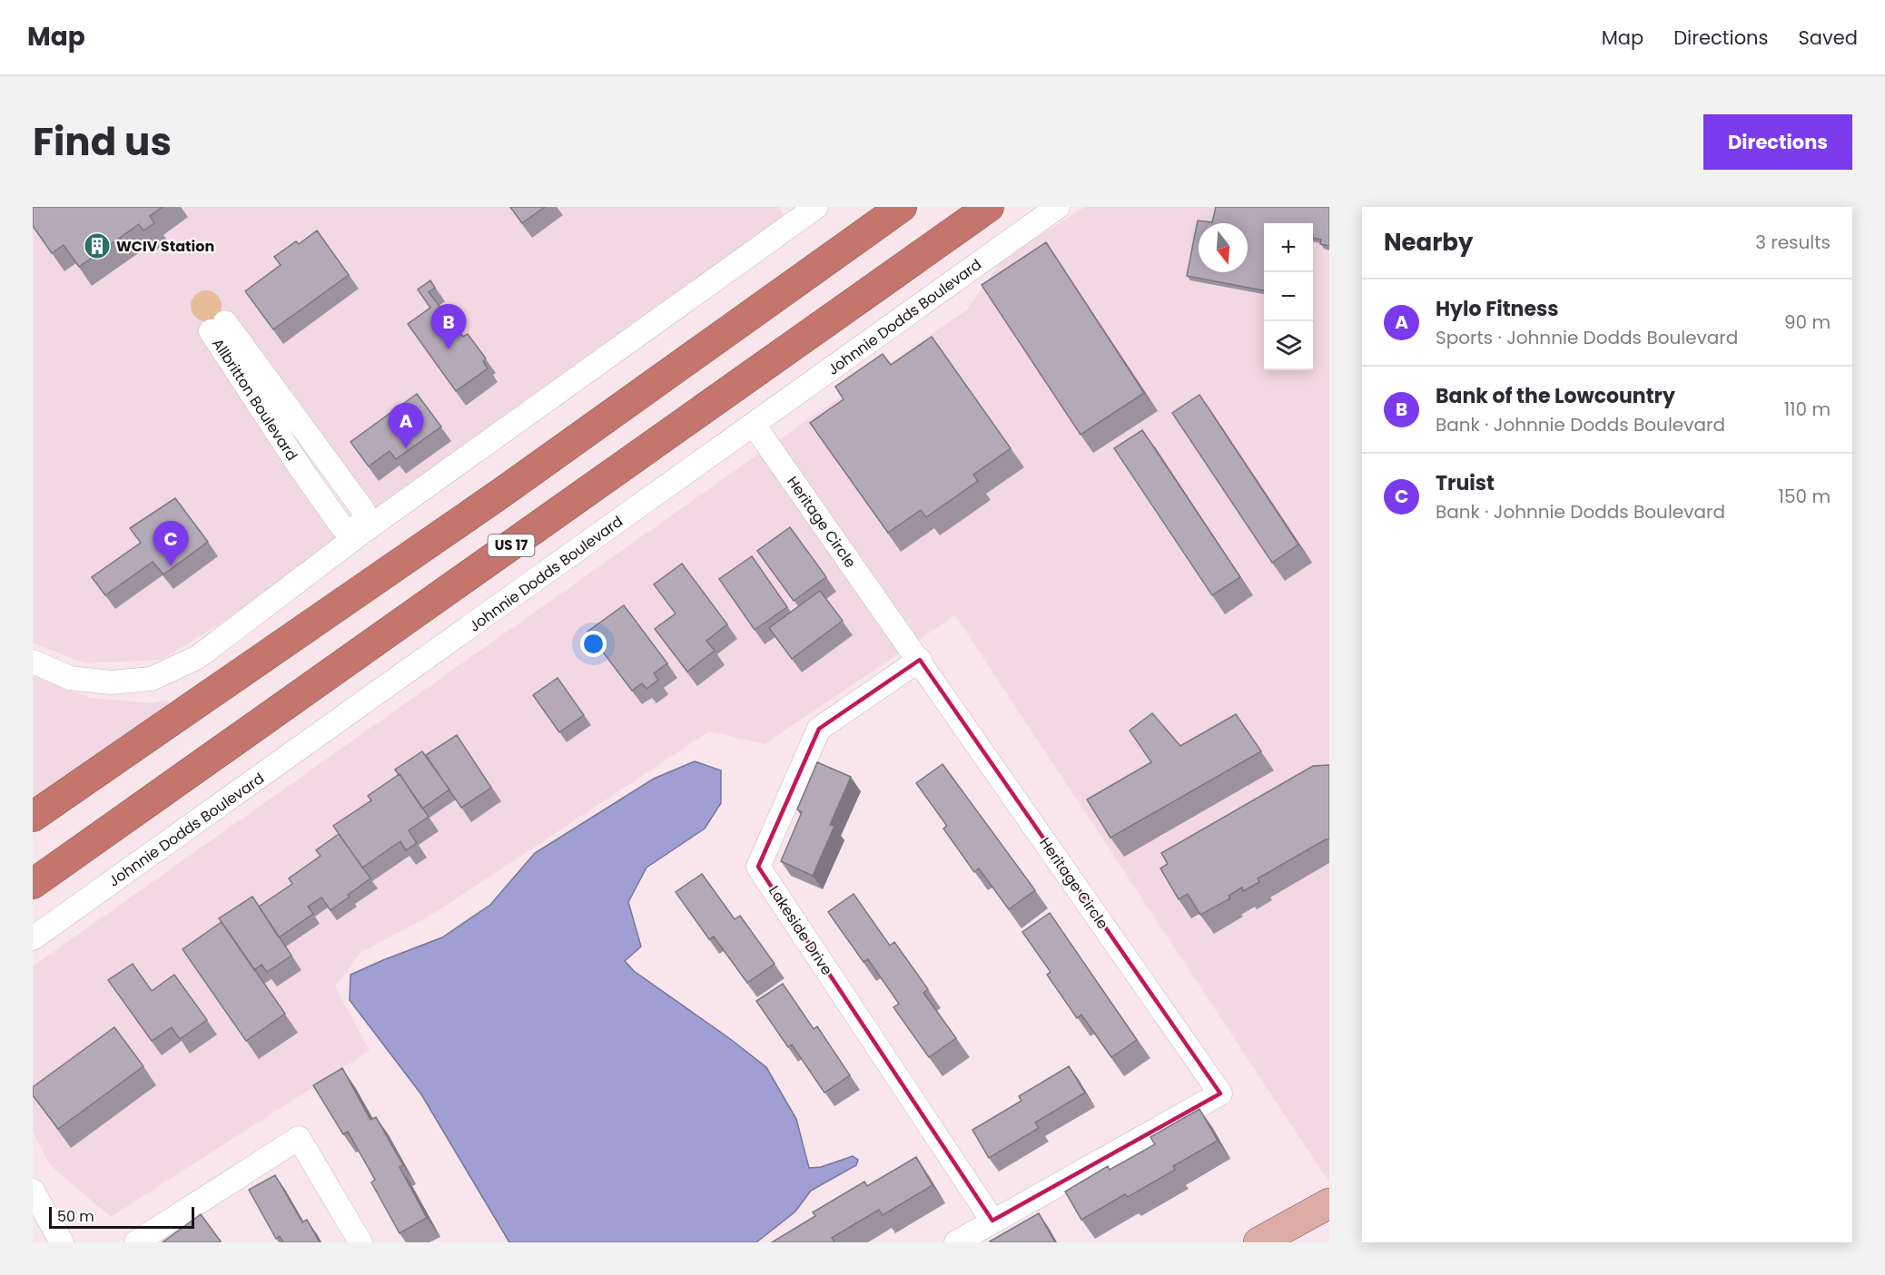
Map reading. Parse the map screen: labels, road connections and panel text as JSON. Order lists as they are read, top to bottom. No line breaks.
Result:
{"streets":{"highway":["US 17"],"street":["Johnnie Dodds Boulevard","Allbritton Boulevard","Heritage Circle","Lakeside Drive"]},"crossings":[["Johnnie Dodds Boulevard","Heritage Circle"],["Heritage Circle","Lakeside Drive"]],"places":{"building":["WCIV Station"]},"scale_bar":"50 m","north":"bottom","page":{"header":"Map","nav":["Map","Directions","Saved"],"title":"Find us","buttons":"Directions","heading":["Nearby","3 results"],"map_buttons":["+","−"],"list":[{"mark":"A","name":"Hylo Fitness","note":"Sports · Johnnie Dodds Boulevard","value":"90 m"},{"mark":"B","name":"Bank of the Lowcountry","note":"Bank · Johnnie Dodds Boulevard","value":"110 m"},{"mark":"C","name":"Truist","note":"Bank · Johnnie Dodds Boulevard","value":"150 m"}],"pins":["B","A","C"],"scale":"50 m"}}
